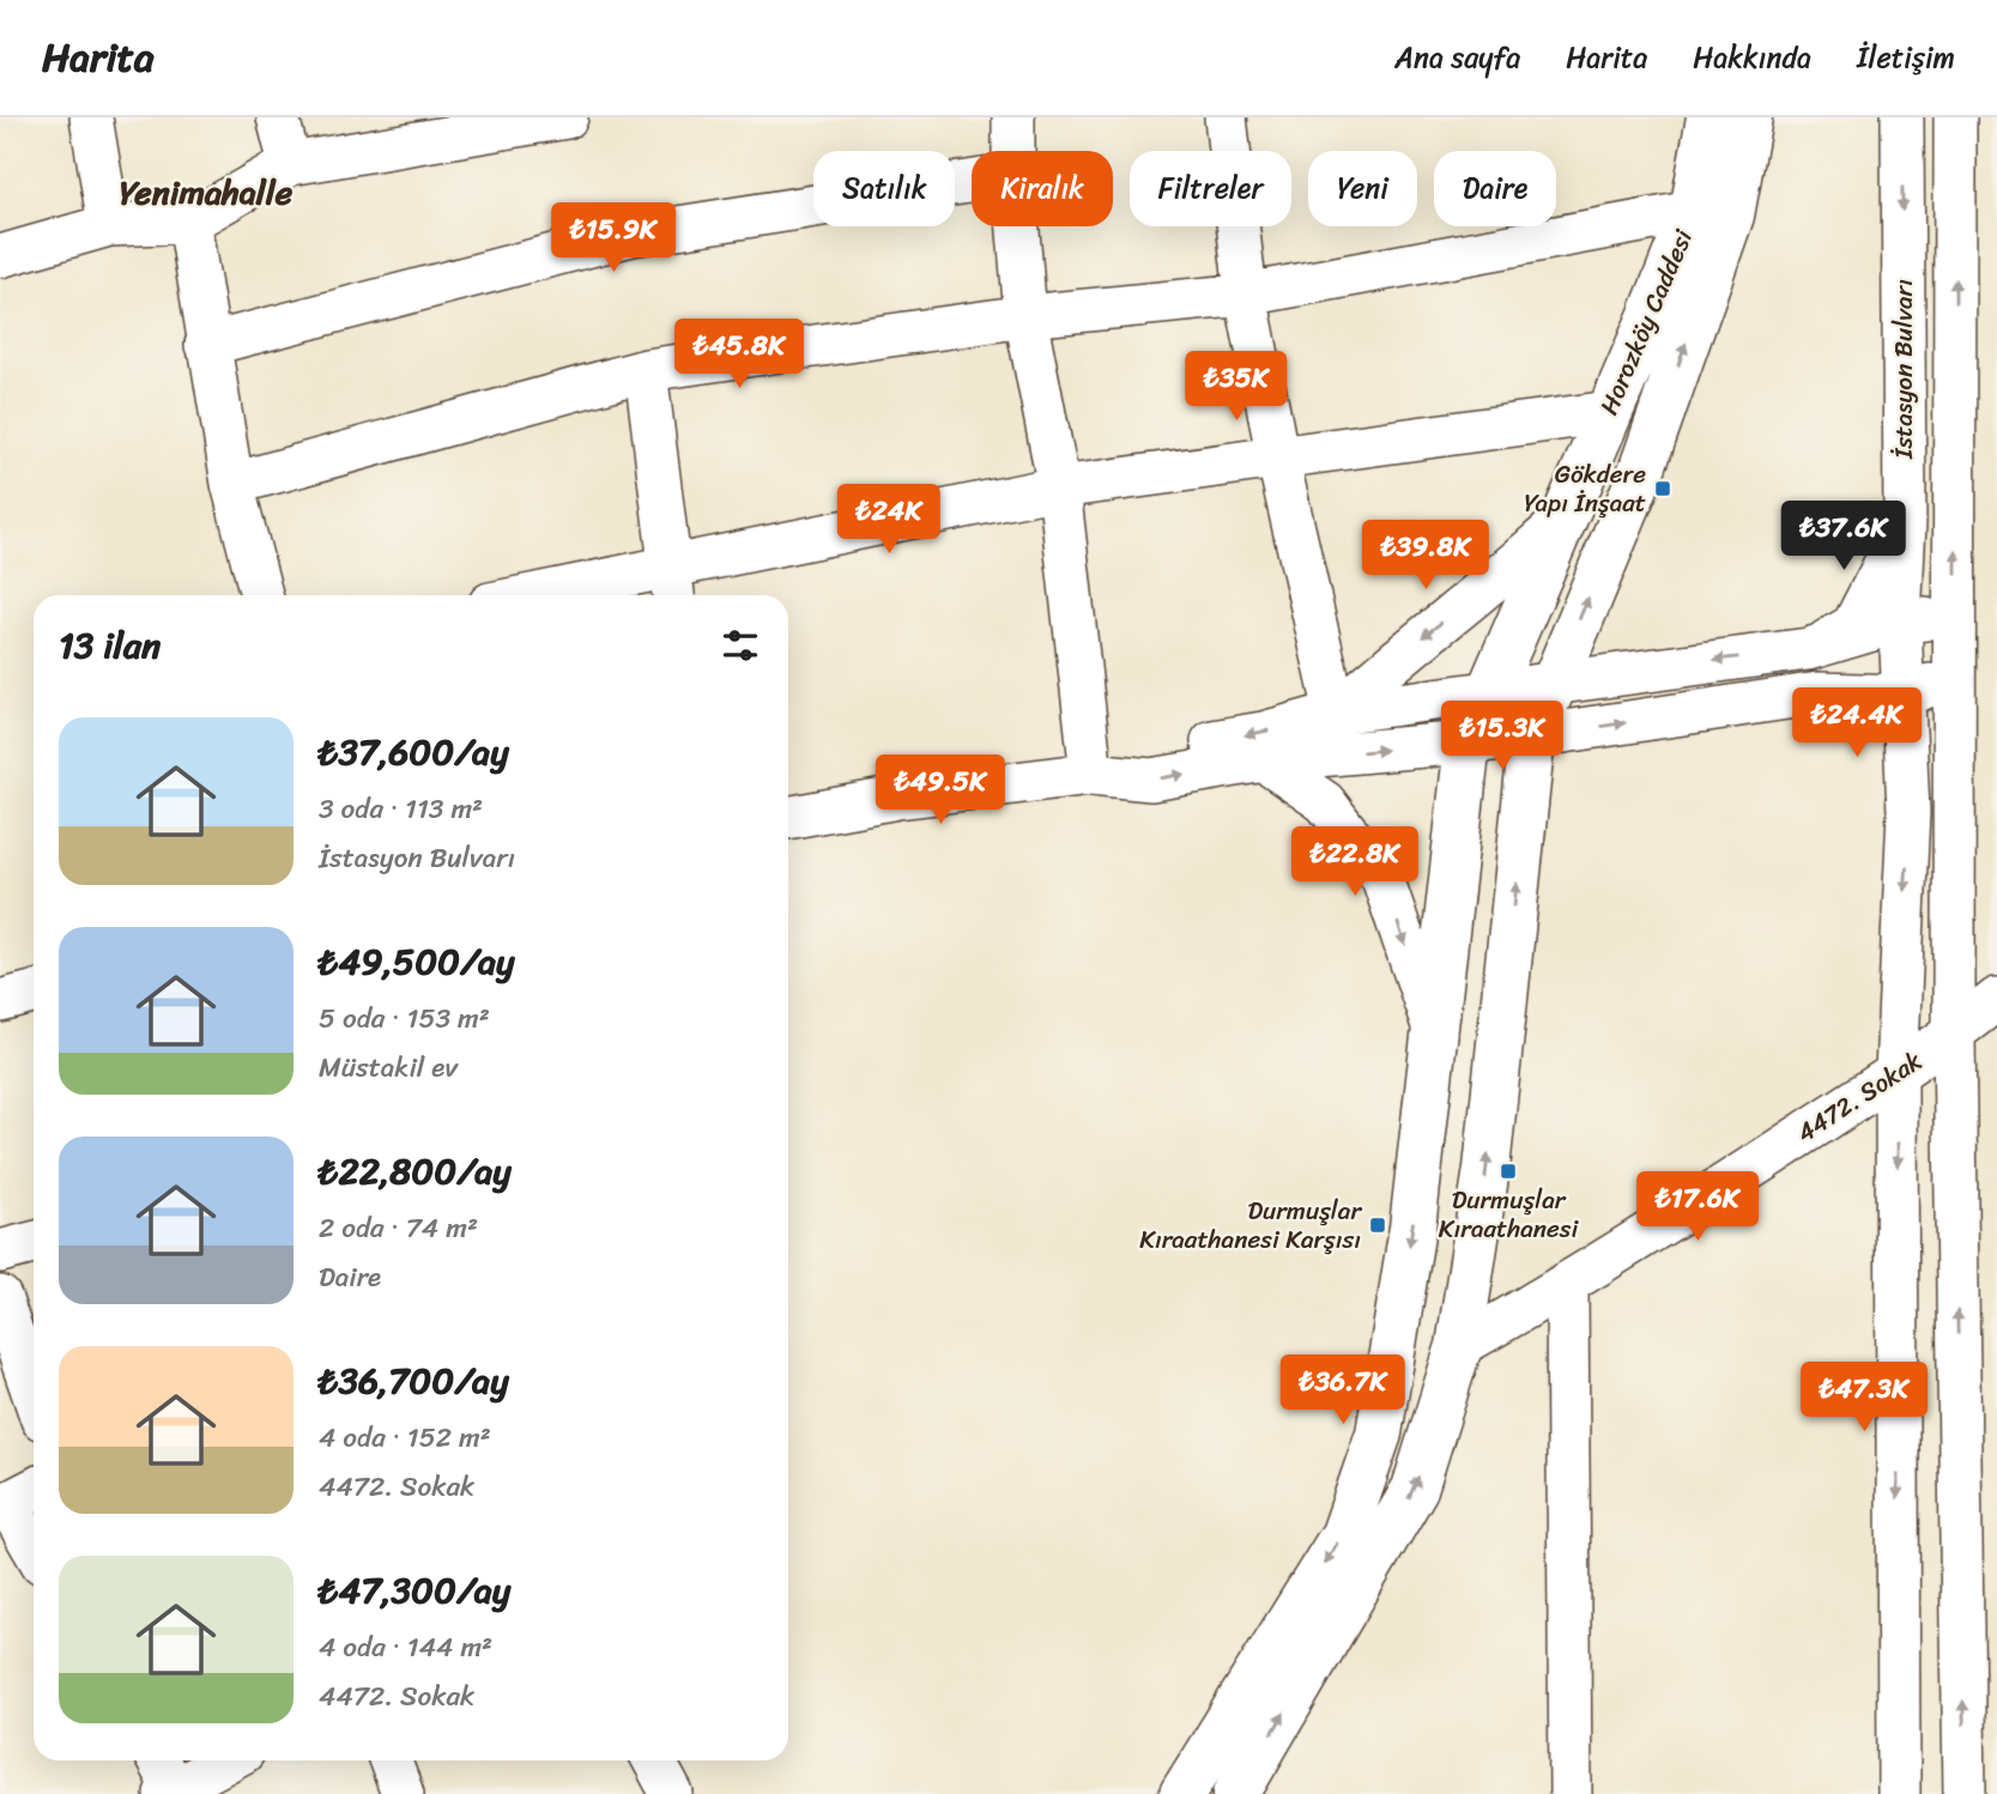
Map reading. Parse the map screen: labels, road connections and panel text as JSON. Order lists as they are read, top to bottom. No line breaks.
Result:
{"streets":{"main road":["Horozköy Caddesi"],"street":["İstasyon Bulvarı","4472. Sokak"]},"crossings":[["İstasyon Bulvarı","4472. Sokak"]],"districts":["Yenimahalle"],"places":{"transit":["Gökdere Yapı İnşaat","Durmuşlar Kıraathanesi","Durmuşlar Kıraathanesi Karşısı"]},"page":{"header":"Harita","nav":["Ana sayfa","Harita","Hakkında","İletişim"],"chip":["Satılık","Kiralık","Filtreler","Yeni","Daire"],"price":["₺15.9K","₺45.8K","₺35K","₺24K","₺37.6K","₺39.8K","₺24.4K","₺15.3K","₺49.5K","₺22.8K","₺17.6K","₺36.7K","₺47.3K"],"heading":"13 ilan","list":[{"name":"₺37,600/ay","note":"3 oda · 113 m² · İstasyon Bulvarı"},{"name":"₺49,500/ay","note":"5 oda · 153 m² · Müstakil ev"},{"name":"₺22,800/ay","note":"2 oda · 74 m² · Daire"},{"name":"₺36,700/ay","note":"4 oda · 152 m² · 4472. Sokak"},{"name":"₺47,300/ay","note":"4 oda · 144 m² · 4472. Sokak"}]}}
